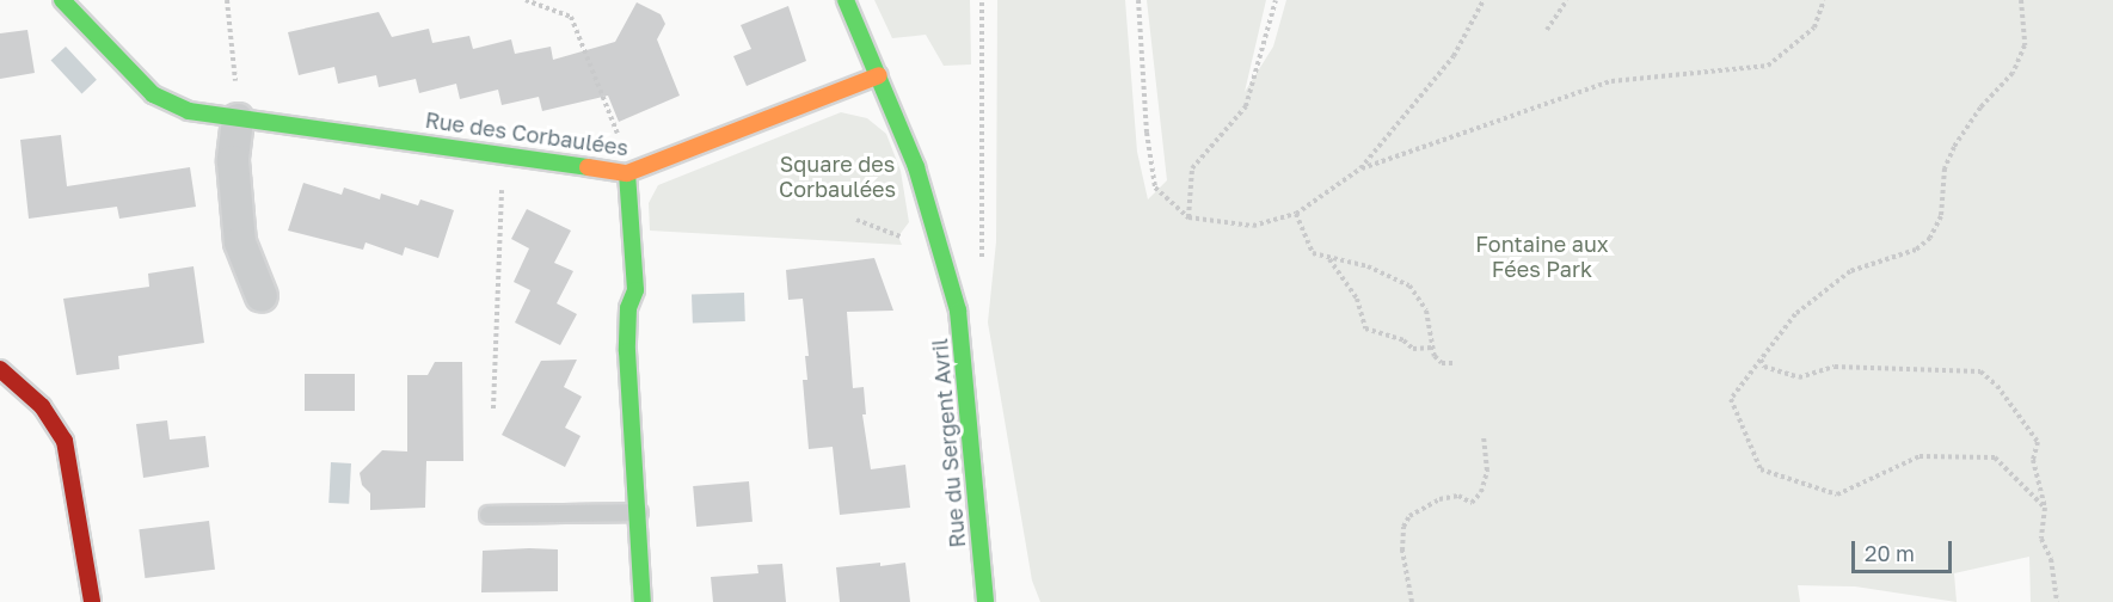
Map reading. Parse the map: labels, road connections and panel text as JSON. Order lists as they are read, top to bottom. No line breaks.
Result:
{"streets":{"street":["Rue des Corbaulées","Rue du Sergent Avril"]},"crossings":[["Rue des Corbaulées","Rue du Sergent Avril"]],"parks":["Square des Corbaulées","Fontaine aux Fées Park"],"scale_bar":"20 m"}
